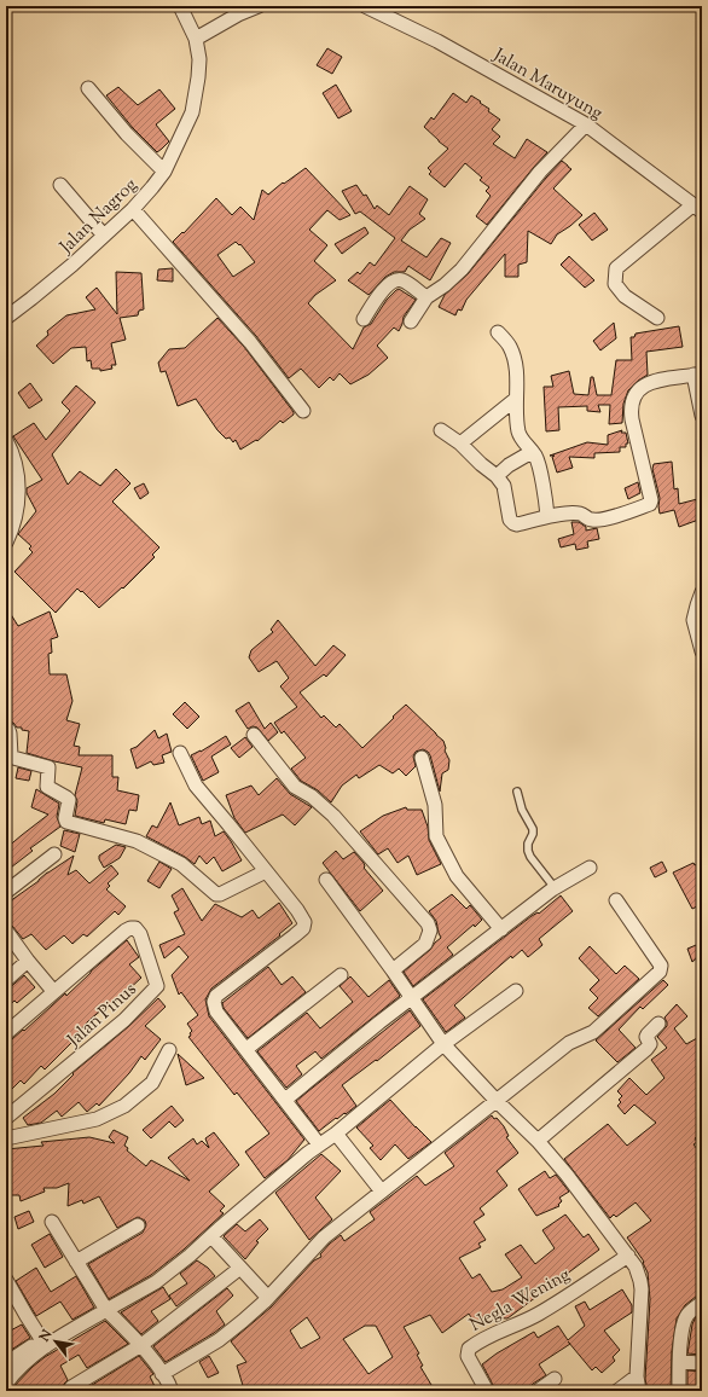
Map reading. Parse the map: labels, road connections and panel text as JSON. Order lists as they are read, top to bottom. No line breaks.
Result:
{"streets":{"street":["Jalan Maruyung","Jalan Nagrog","Jalan Pinus","Negla Wening"]},"north":"top left"}
